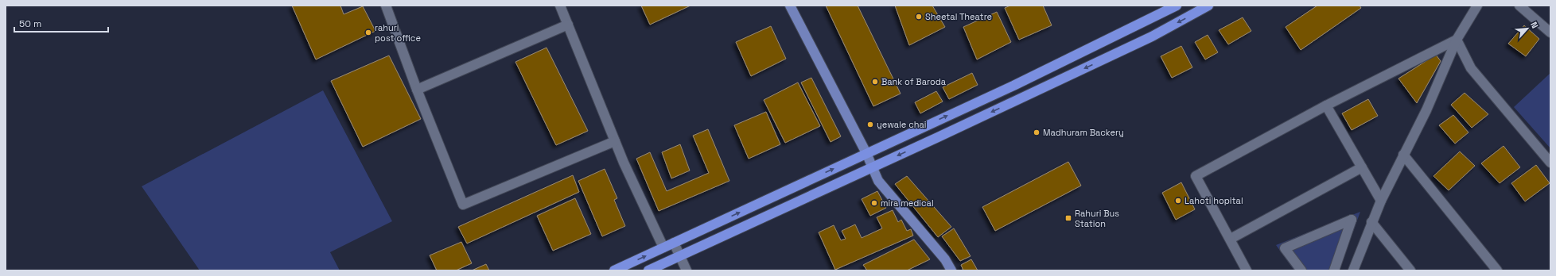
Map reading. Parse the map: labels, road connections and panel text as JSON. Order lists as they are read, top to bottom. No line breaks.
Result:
{"places":{"other":["Sheetal Theatre","rahuri post office","Bank of Baroda","yewale chai","Madhuram Backery","Lahoti hopital","mira medical"],"transit":["Rahuri Bus Station"]},"scale_bar":"50 m","north":"top right"}
